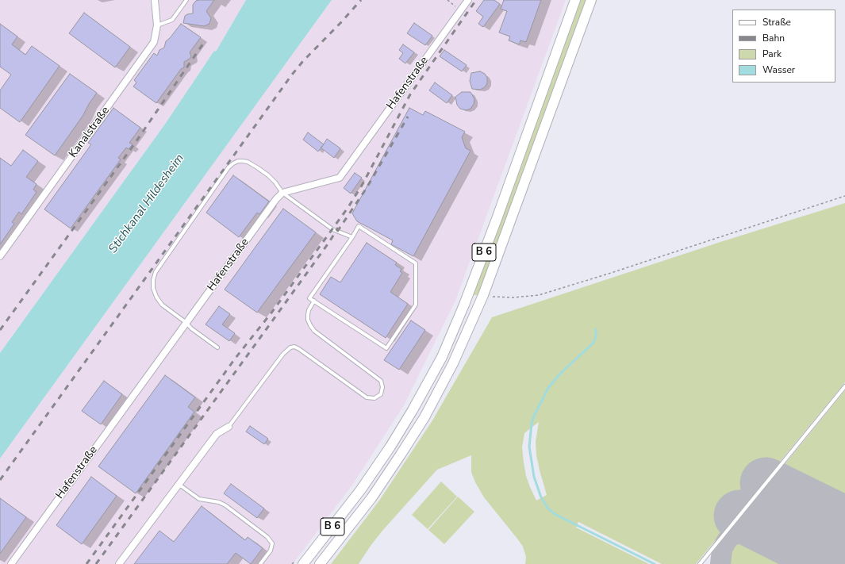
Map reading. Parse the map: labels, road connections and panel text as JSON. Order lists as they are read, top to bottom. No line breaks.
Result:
{"streets":{"main road":["B 6"],"street":["Hafenstraße","Kanalstraße"]},"water":["Stichkanal Hildesheim"],"legend":["Straße","Bahn","Park","Wasser"]}
